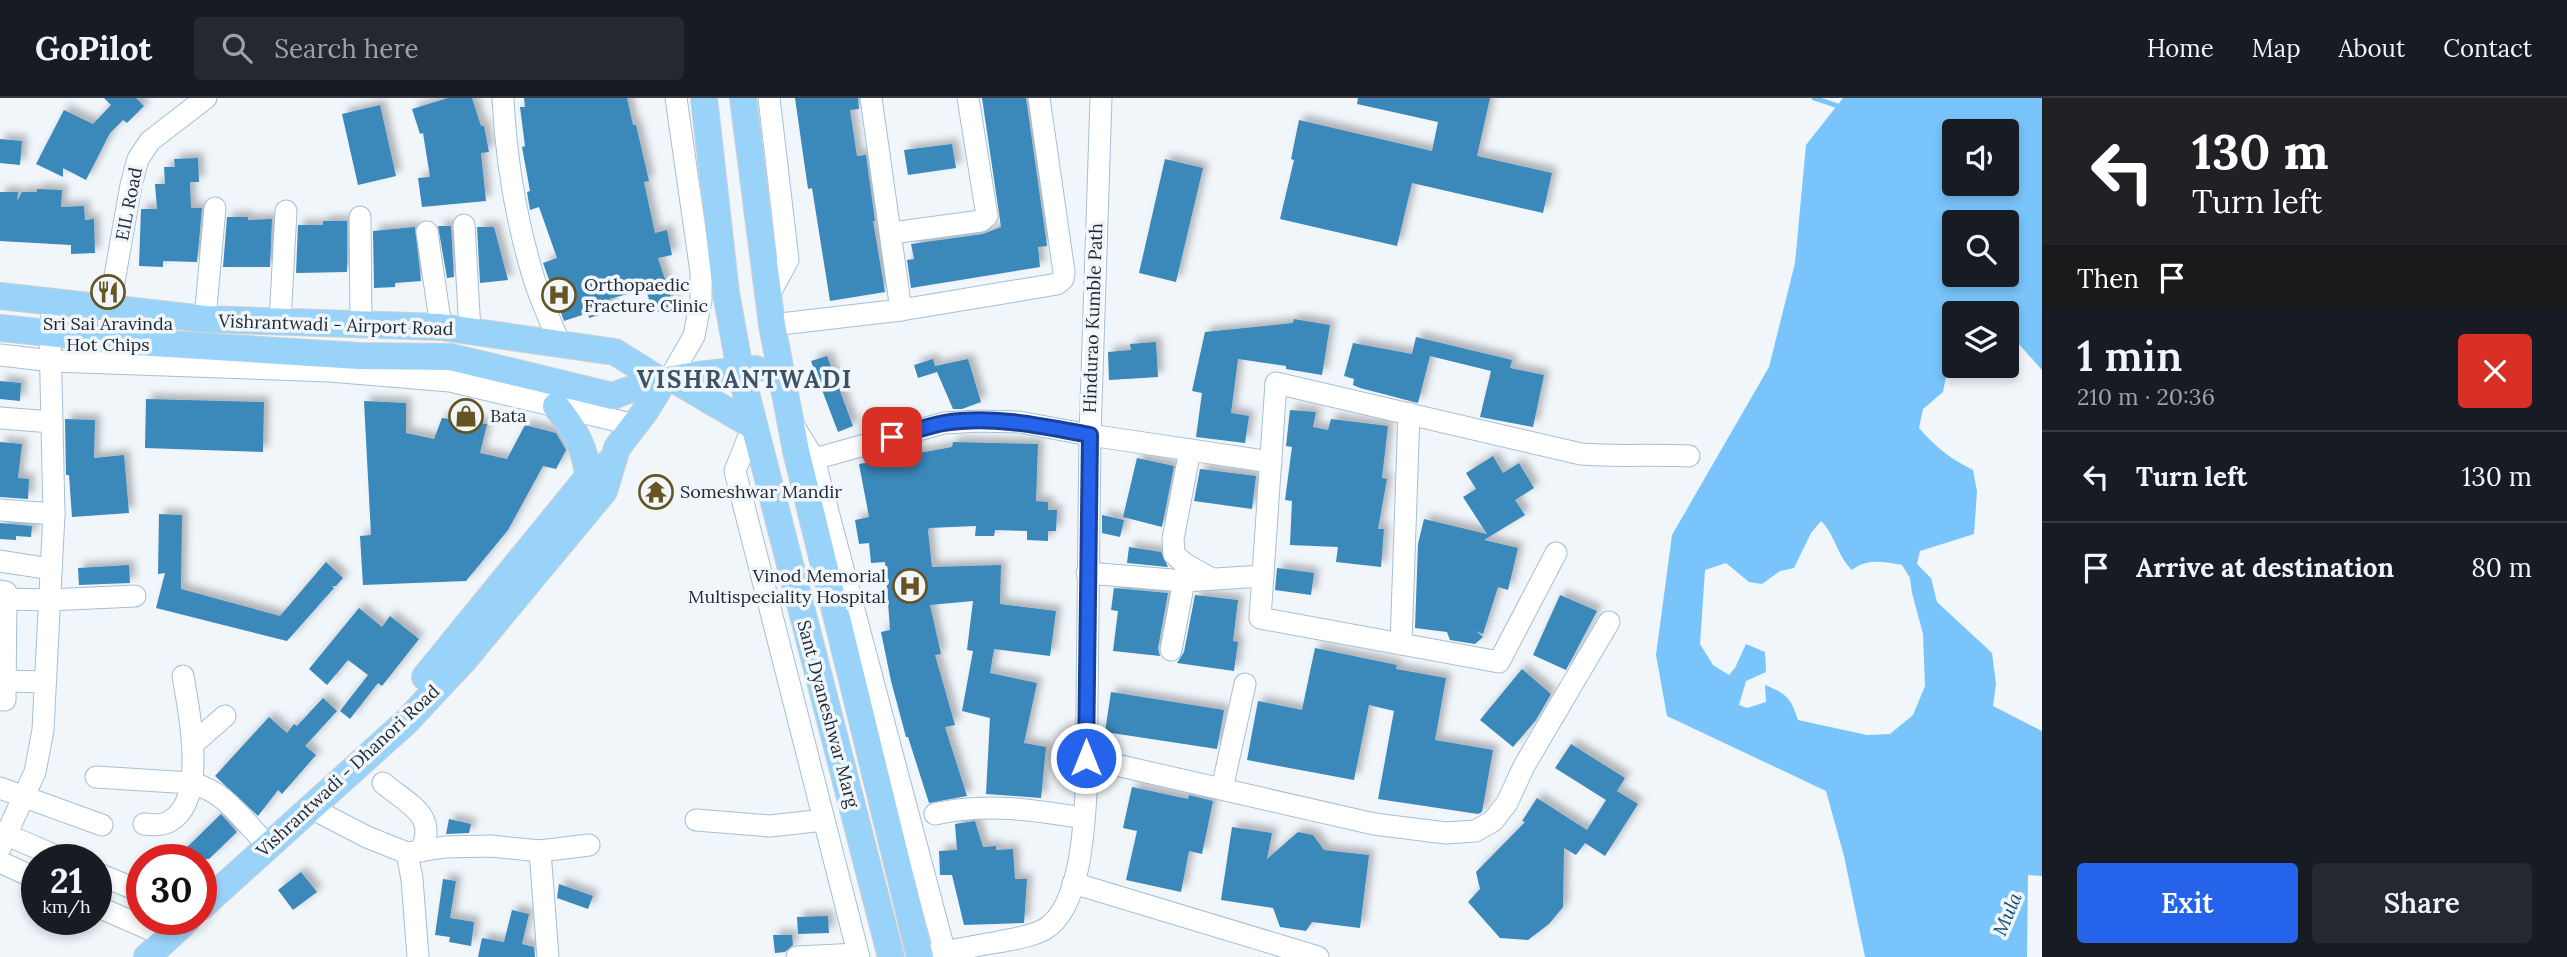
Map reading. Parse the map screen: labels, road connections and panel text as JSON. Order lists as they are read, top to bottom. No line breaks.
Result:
{"streets":{"main road":["Vishrantwadi - Airport Road","Sant Dyaneshwar Marg","Vishrantwadi - Dhanori Road"],"street":["EIL Road","Hindurao Kumble Path"]},"crossings":[["EIL Road","Vishrantwadi - Airport Road"],["Hindurao Kumble Path","Sant Dyaneshwar Marg"],["Vishrantwadi - Airport Road","Sant Dyaneshwar Marg"],["Vishrantwadi - Airport Road","Vishrantwadi - Dhanori Road"]],"districts":["VISHRANTWADI"],"water":["Mula"],"places":{"restaurant":["Sri Sai Aravinda Hot Chips"],"hospital":["Orthopaedic Fracture Clinic","Vinod Memorial Multispeciality Hospital"],"shop":["Bata"],"temple":["Someshwar Mandir"]},"page":{"header":"GoPilot","search":"Search here","nav":["Home","Map","About","Contact"],"turn":["130 m","Turn left"],"then":"Then","heading":["1 min","210 m · 20:36"],"list":[{"name":"Turn left","value":"130 m"},{"name":"Arrive at destination","value":"80 m"}],"speed":"21 km/h","limit":"30","buttons":["Exit","Share"]}}
